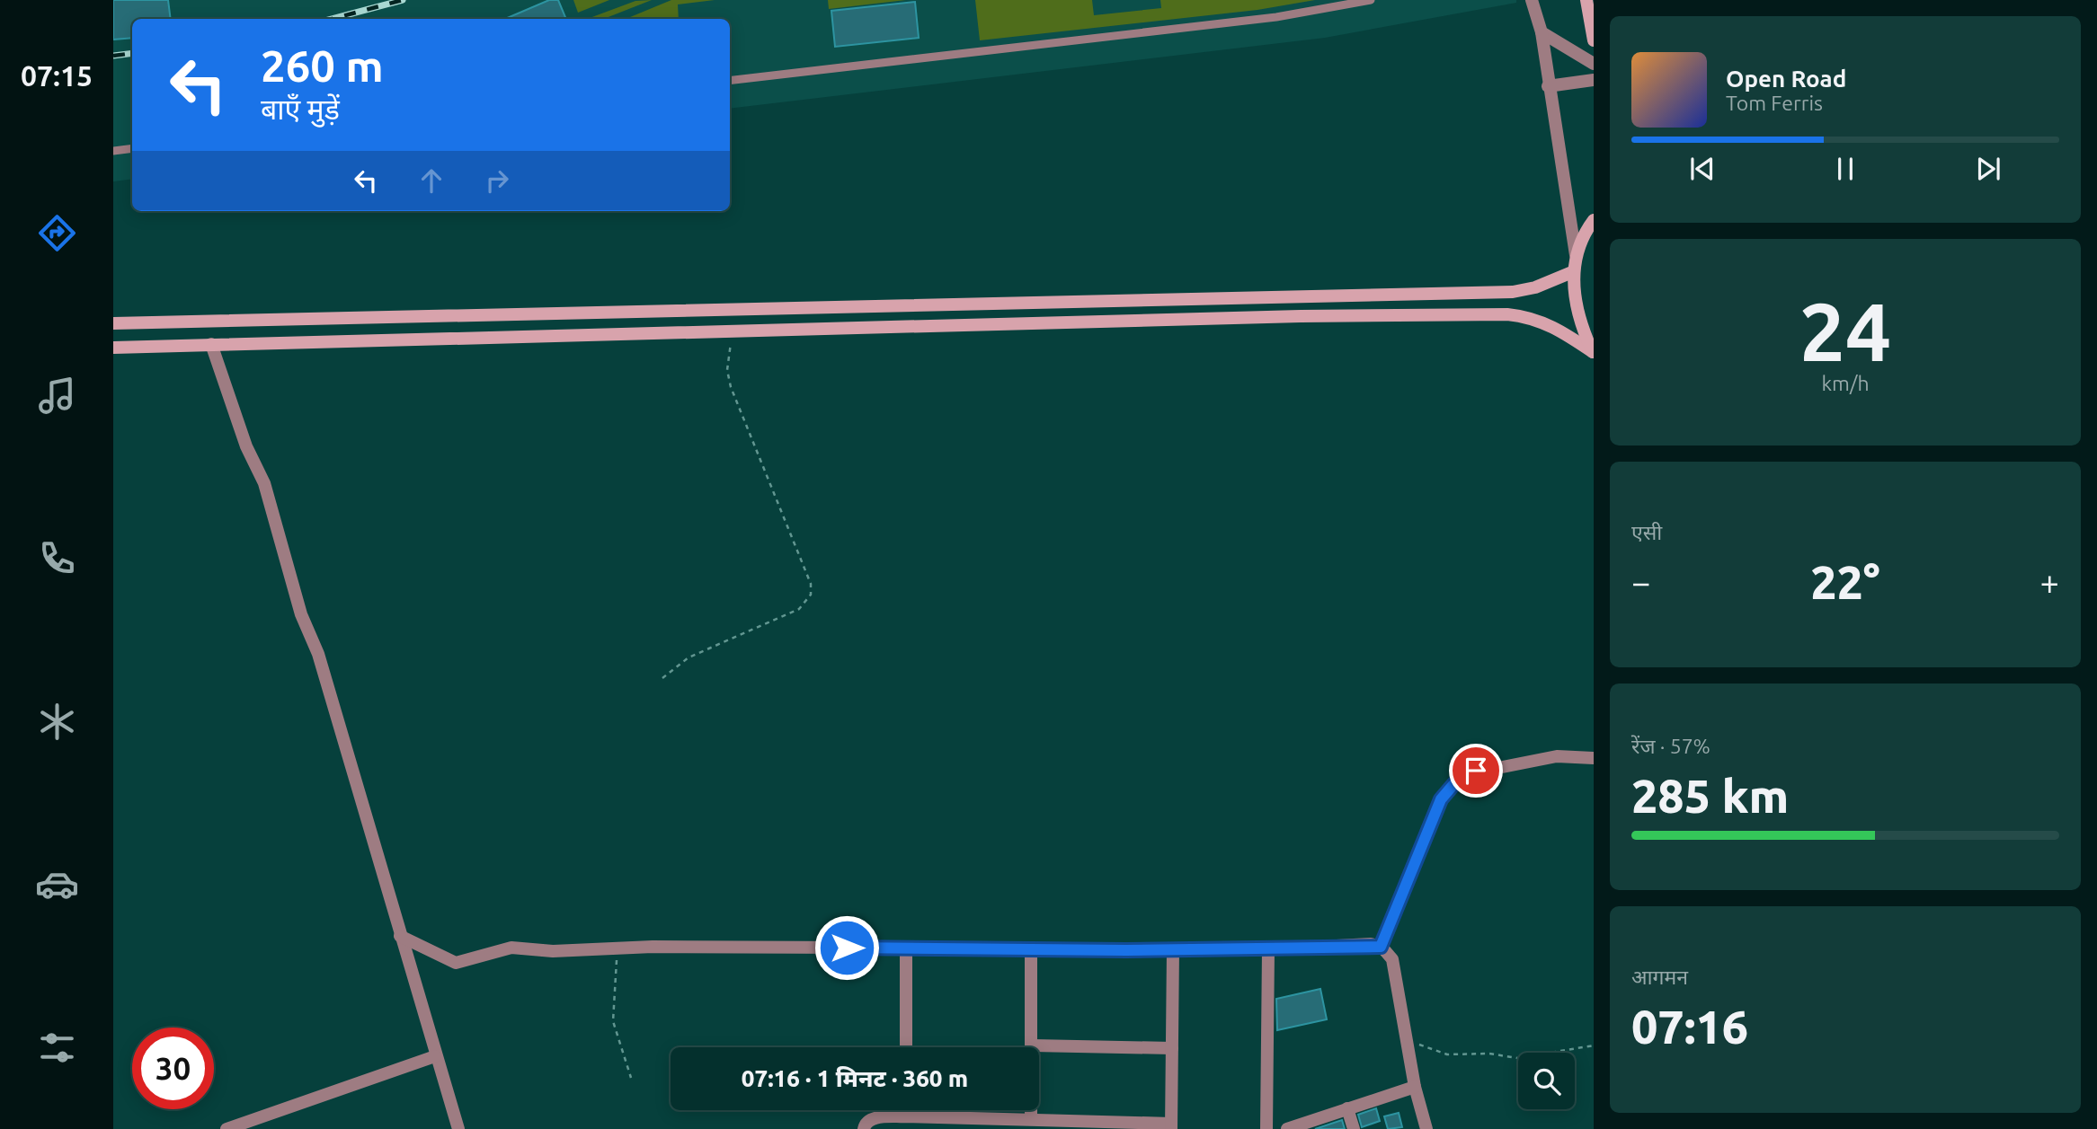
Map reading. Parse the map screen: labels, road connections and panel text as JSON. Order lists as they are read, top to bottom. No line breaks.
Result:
{"page":{"tabs":"07:15","turn":["260 m","बाएँ मुड़ें"],"song":["Open Road","Tom Ferris"],"tile":[["24","km/h"],"एसी",["रेंज · 57%","285 km"],["आगमन","07:16"]],"heat":["−","22°","+"],"limit":"30","trip":"07:16 · 1 मिनट · 360 m"}}
